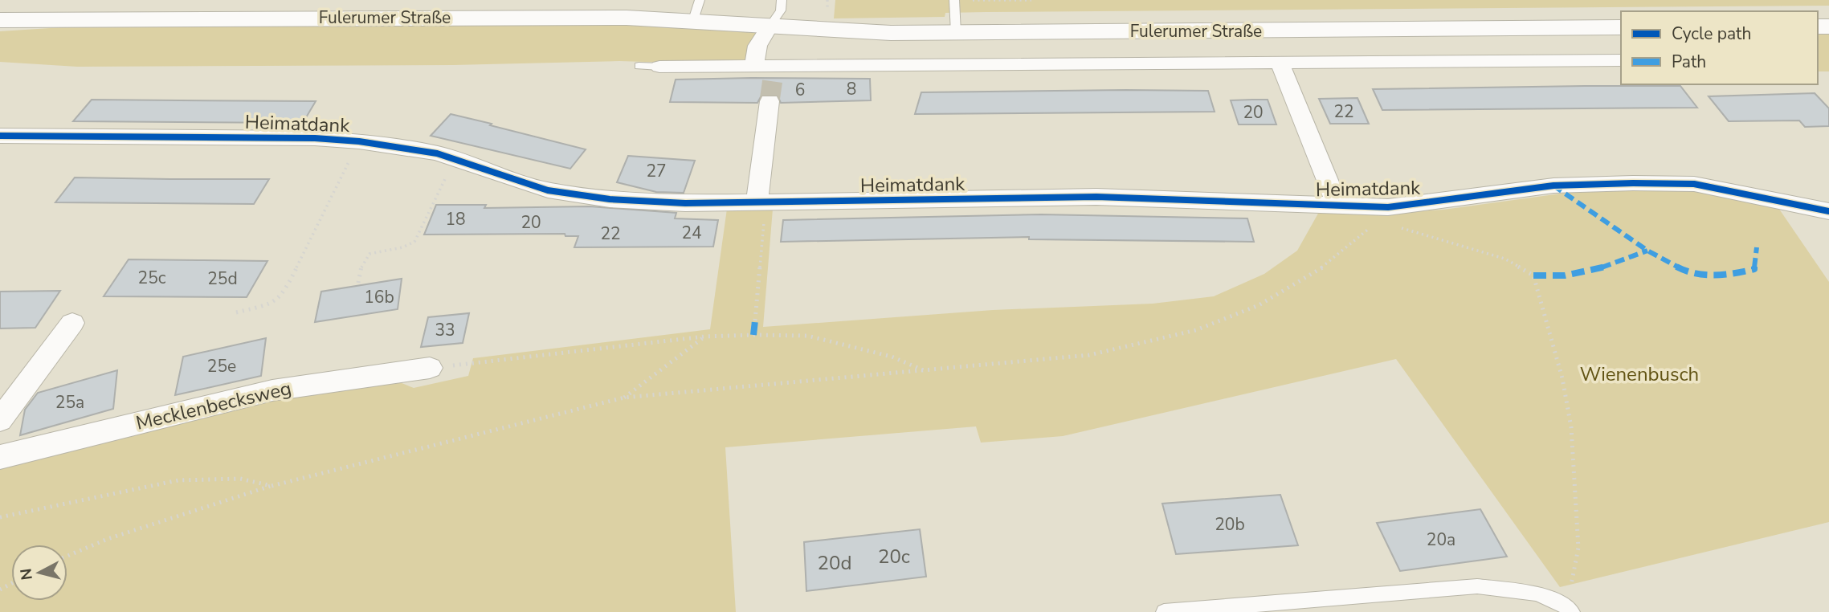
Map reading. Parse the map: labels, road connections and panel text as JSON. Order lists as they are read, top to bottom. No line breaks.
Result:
{"streets":{"main road":["Fulerumer Straße"],"street":["Heimatdank","Mecklenbecksweg"]},"crossings":[["Fulerumer Straße","Heimatdank"]],"parks":["Wienenbusch"],"house_numbers":["8","6","22","20","27","18","20","24","22","25c","25d","16b","33","25e","25a","20b","20a","20c","20d"],"legend":["Cycle path","Path"],"north":"left"}
